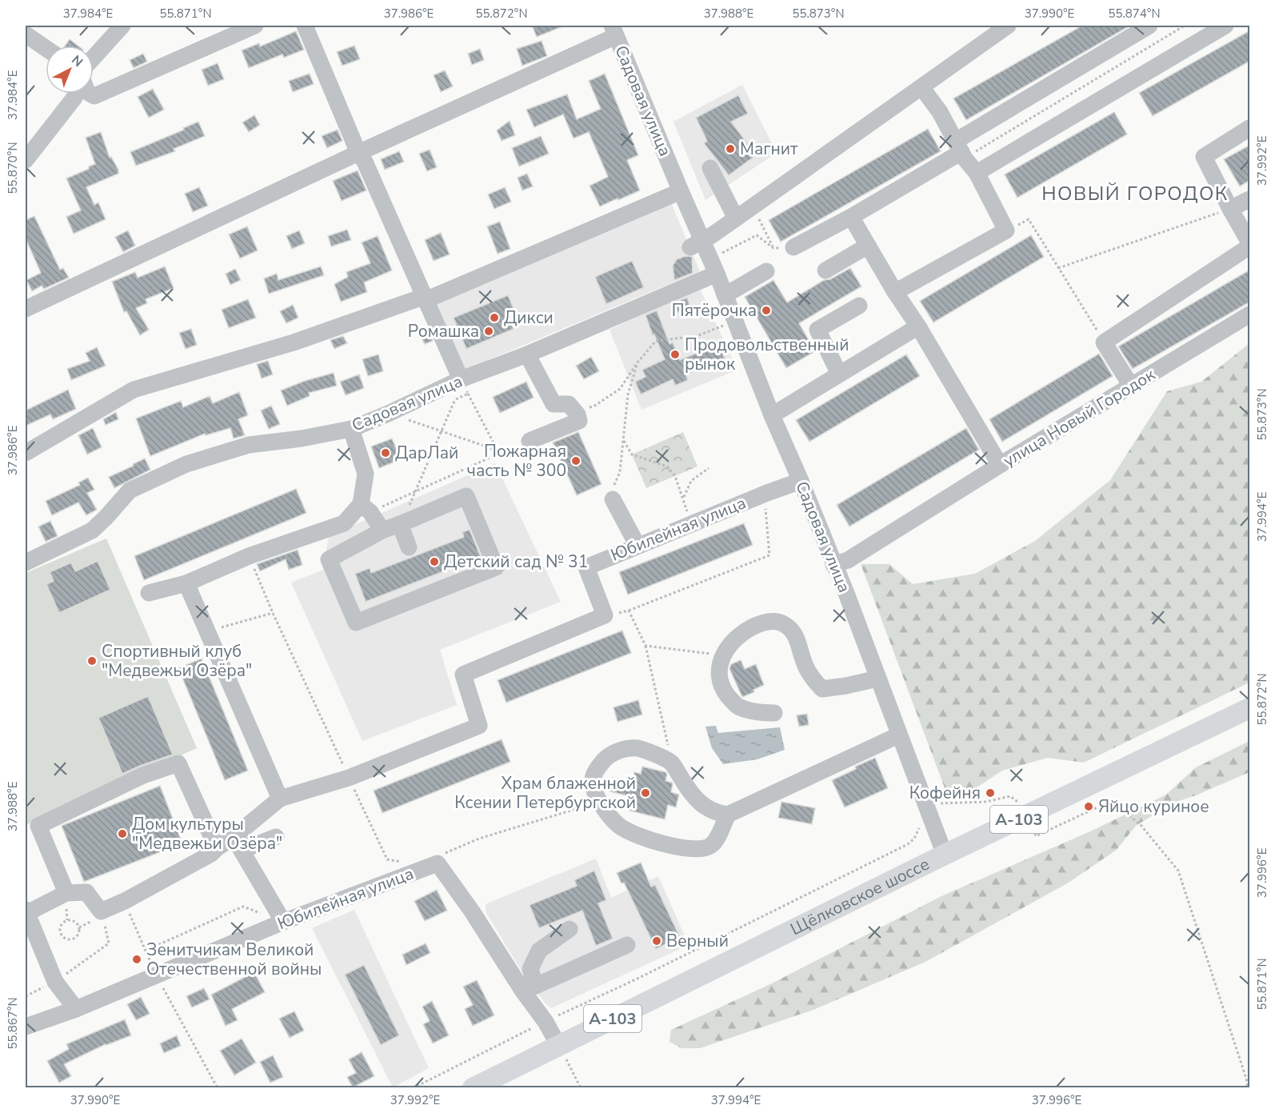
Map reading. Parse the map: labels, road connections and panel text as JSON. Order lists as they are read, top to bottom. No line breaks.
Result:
{"streets":{"main road":["А-103","Щёлковское шоссе"],"street":["Садовая улица","улица Новый Городок","Юбилейная улица"]},"crossings":[["Садовая улица","улица Новый Городок"],["Садовая улица","Юбилейная улица"],["Садовая улица","Щёлковское шоссе"]],"districts":["НОВЫЙ ГОРОДОК"],"places":["Магнит","Пятёрочка","Дикси","Ромашка","Продовольственный рынок","ДарЛай","Пожарная часть № 300","Детский сад № 31","Спортивный клуб \"Медвежьи Озёра\"","Храм блаженной Ксении Петербургской","Кофейня","Яйцо куриное","Дом культуры \"Медвежьи Озёра\"","Верный","Зенитчикам Великой Отечественной войны"],"north":"top right","coordinates":["37.984°E","55.871°N","37.986°E","55.872°N","37.988°E","55.873°N","37.990°E","55.874°N","37.992°E","55.870°N","37.994°E","37.996°E","55.867°N"]}
